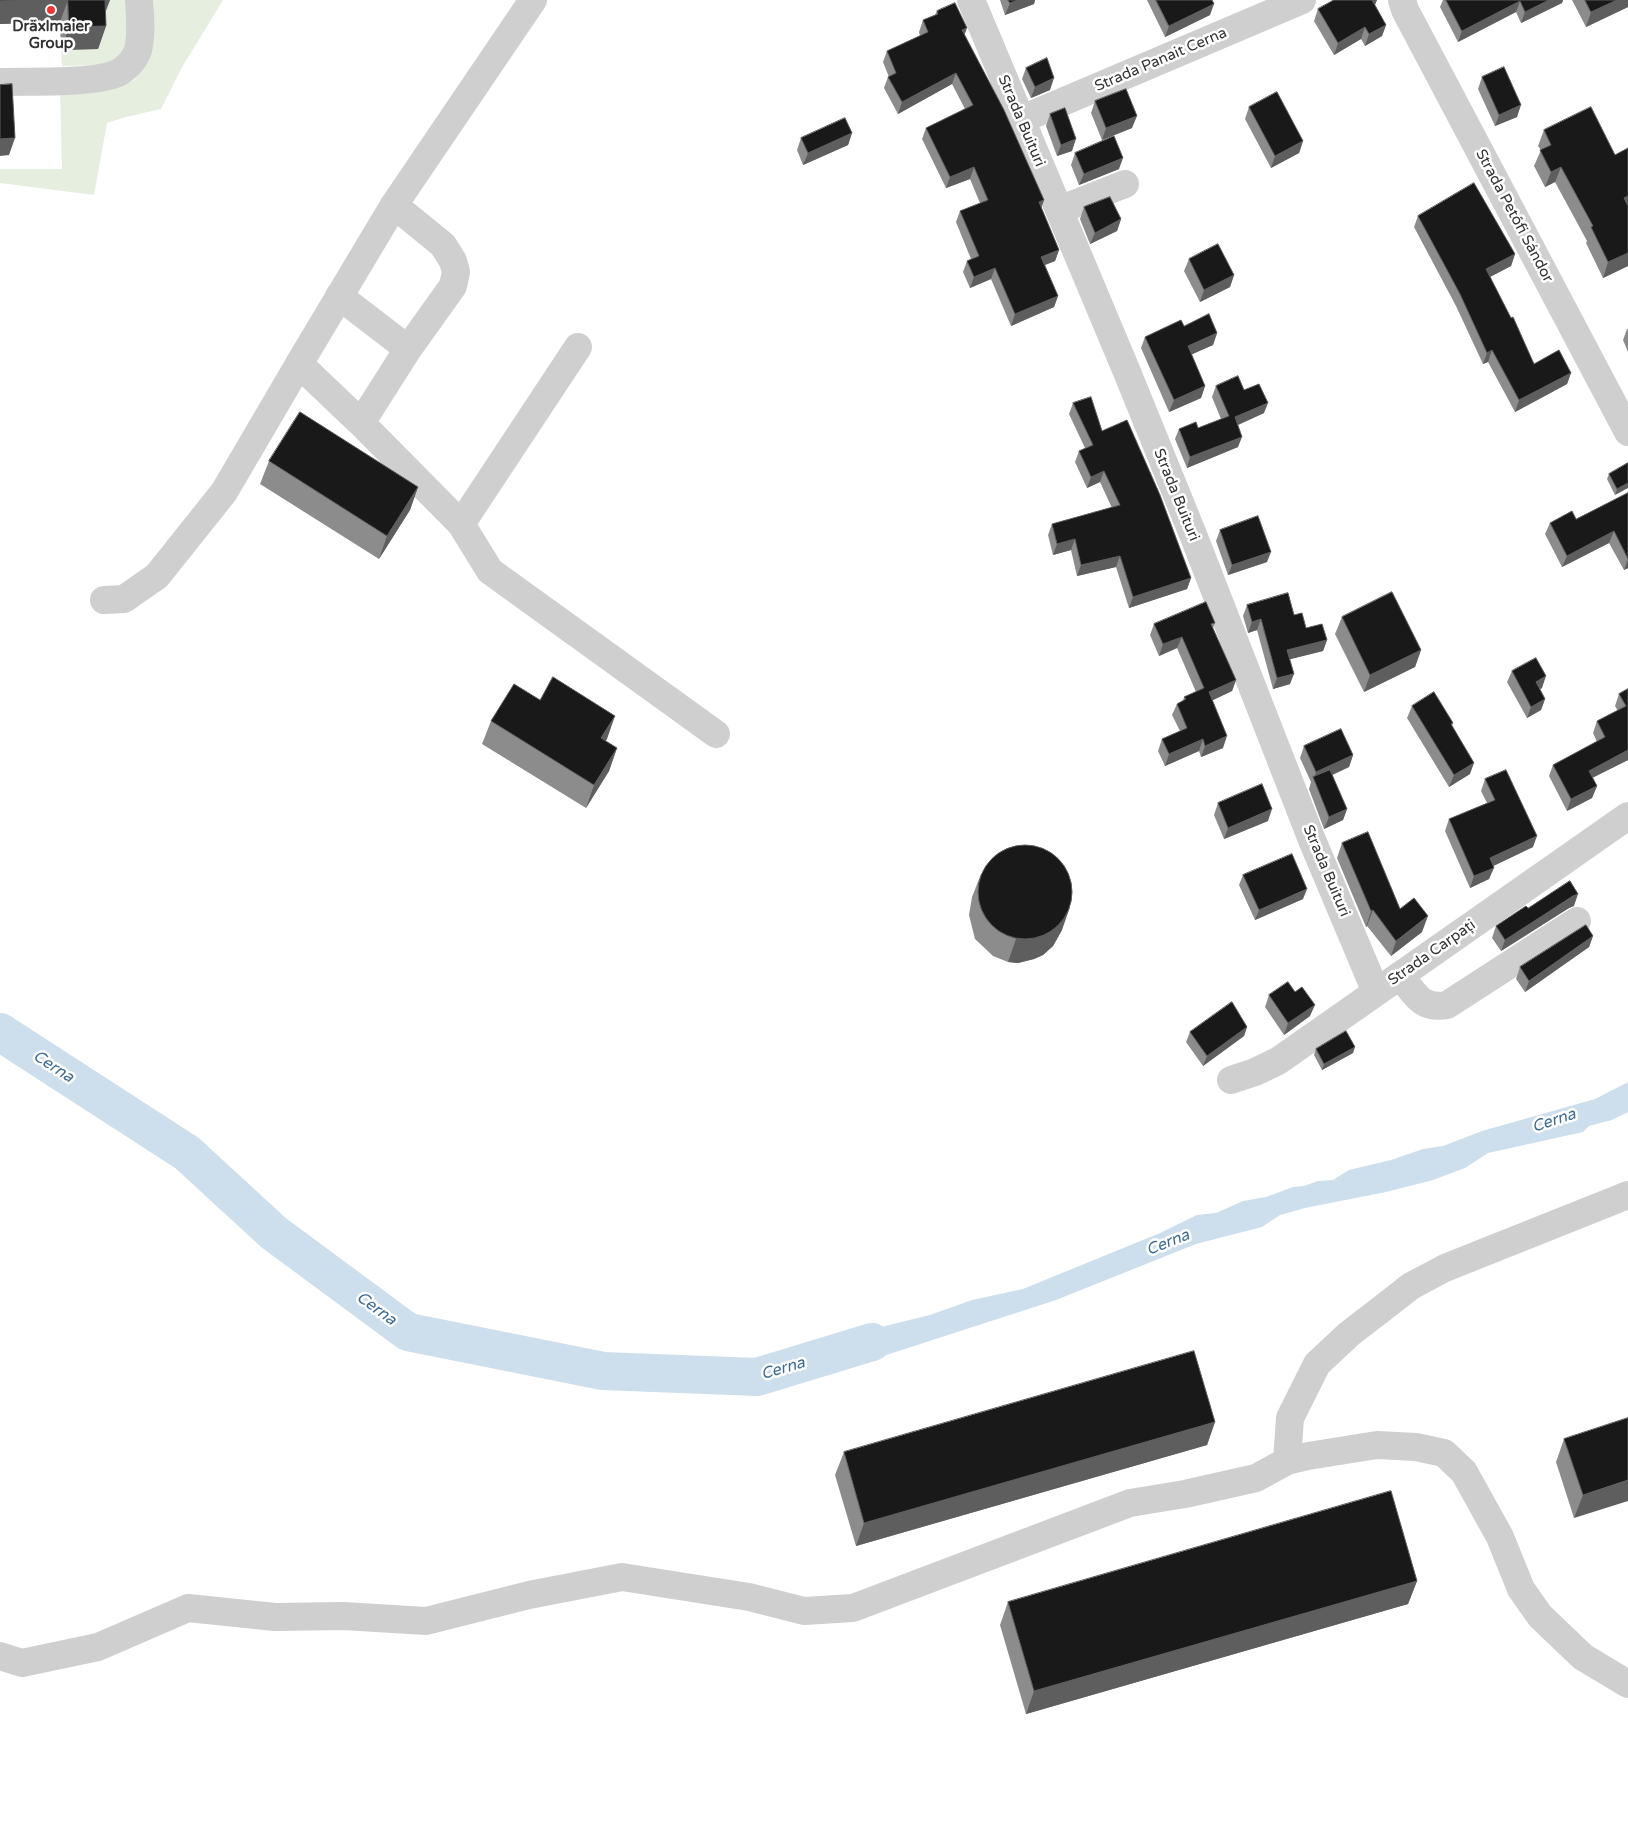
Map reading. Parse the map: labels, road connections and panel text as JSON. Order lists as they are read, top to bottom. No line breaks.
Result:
{"streets":{"street":["Strada Panait Cerna","Strada Buituri","Strada Petőfi Sándor","Strada Carpați"]},"crossings":[["Strada Panait Cerna","Strada Buituri"],["Strada Buituri","Strada Carpați"]],"water":["Cerna"],"places":["Dräxlmaier Group"]}
